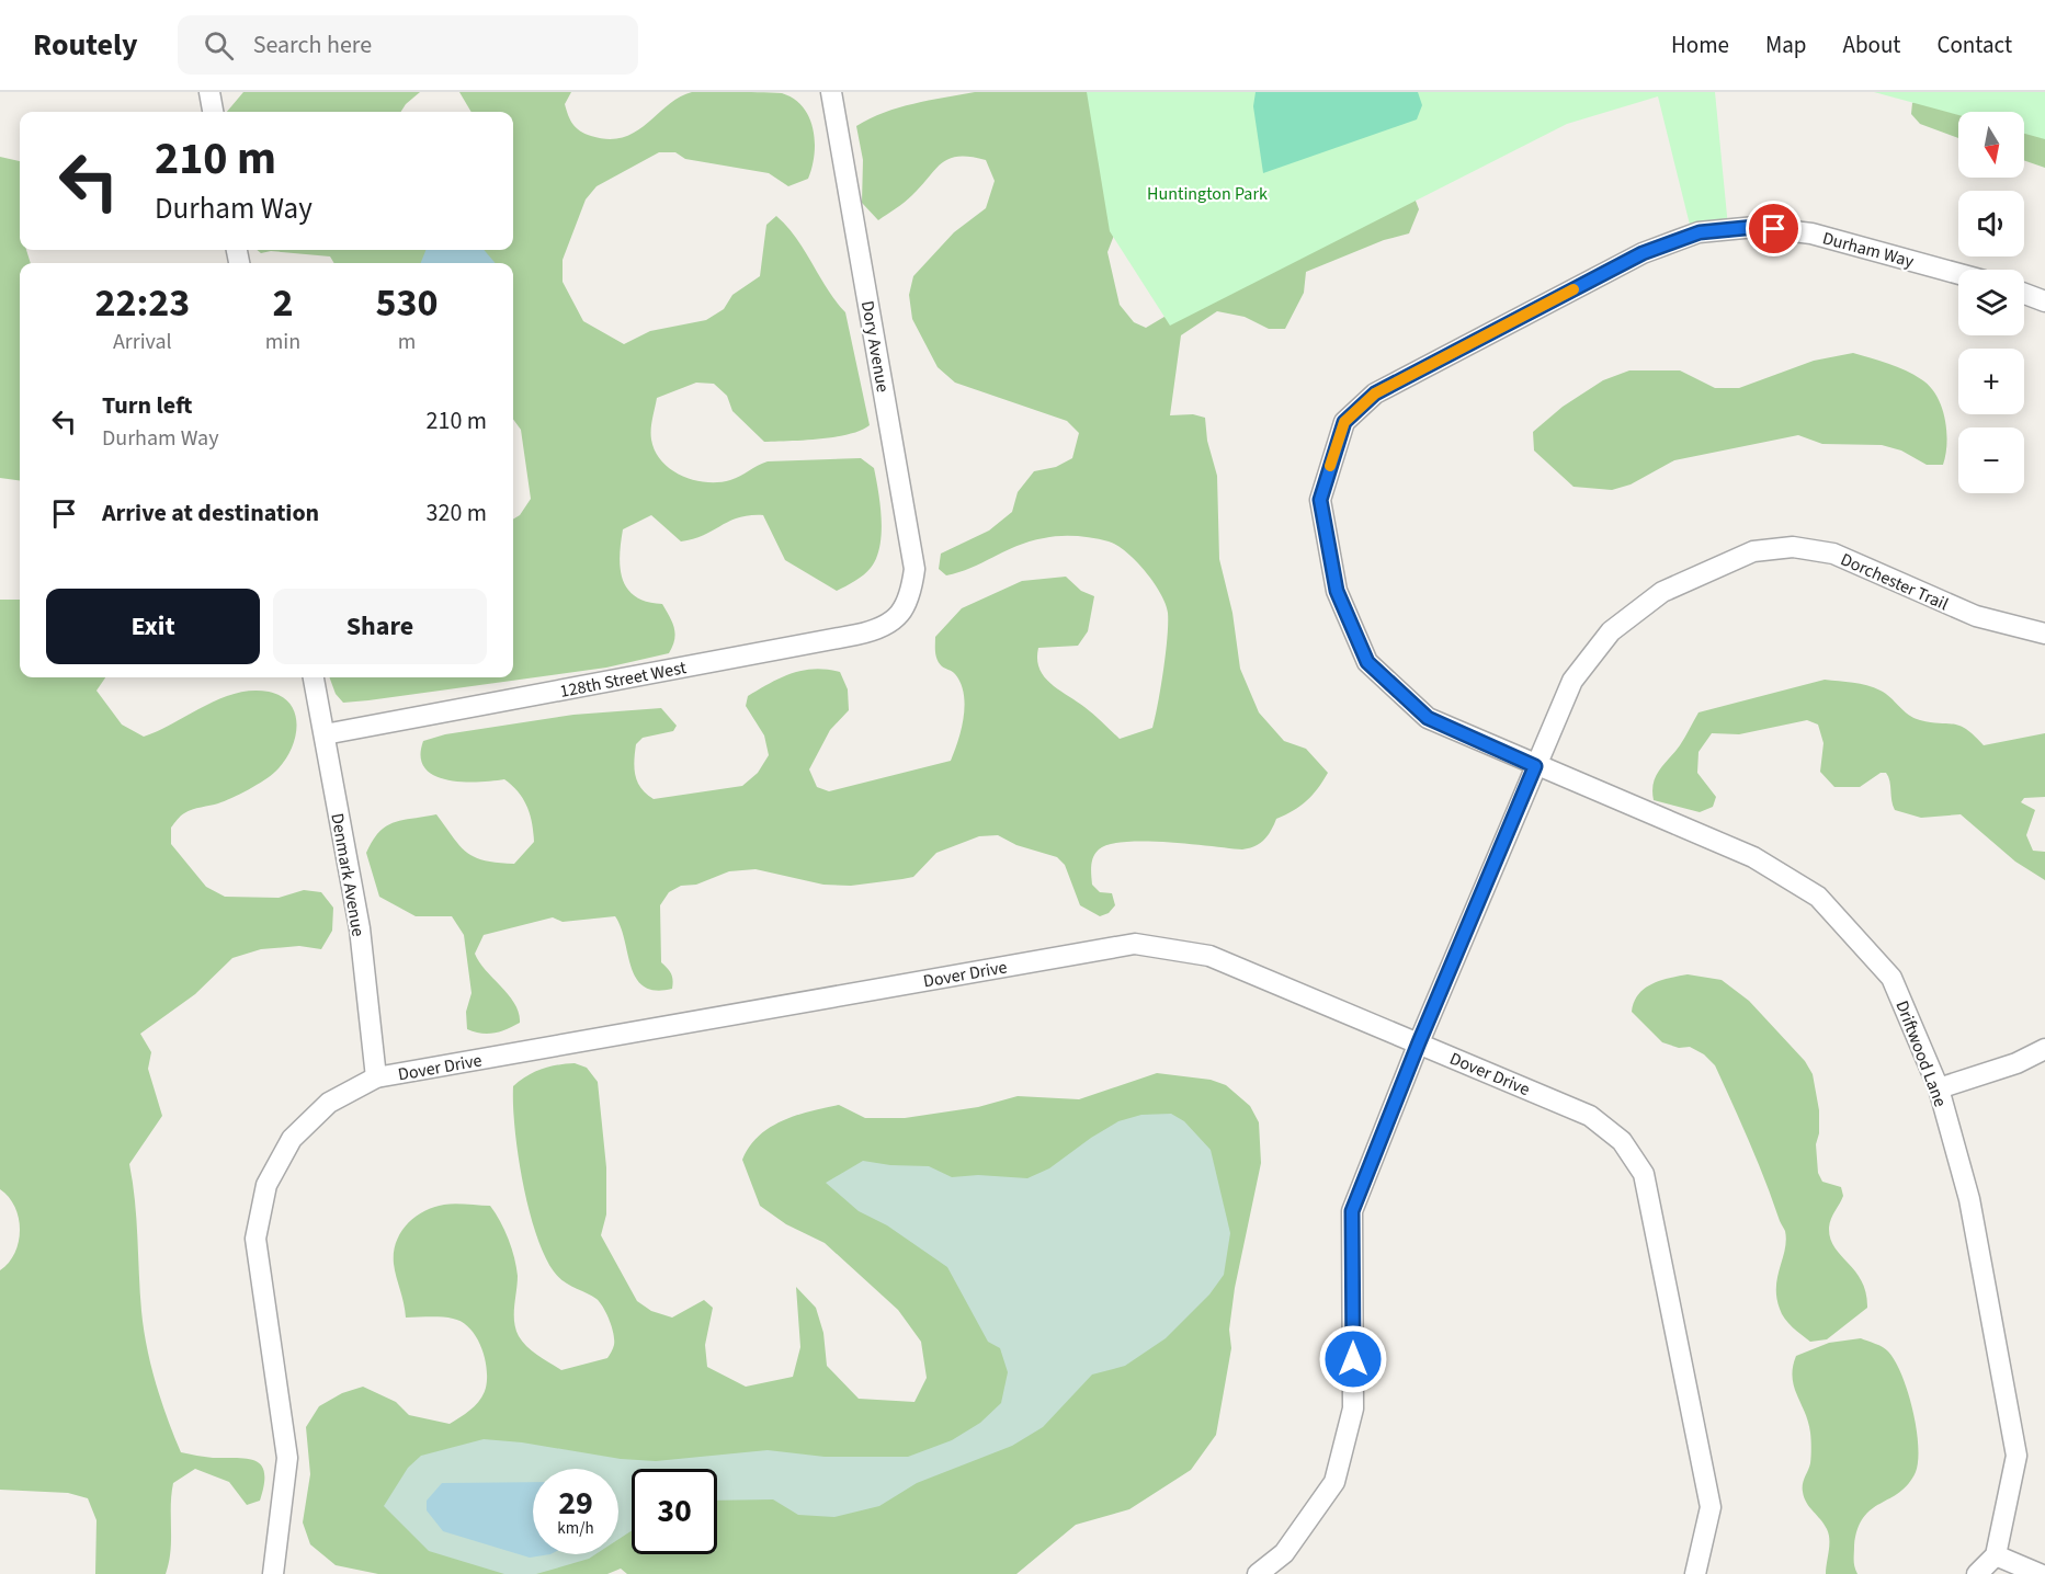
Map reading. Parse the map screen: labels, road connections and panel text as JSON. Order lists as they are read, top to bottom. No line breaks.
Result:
{"streets":{"street":["Durham Way","Dory Avenue","Dorchester Trail","128th Street West","Denmark Avenue","Dover Drive","Driftwood Lane"]},"crossings":[["Durham Way","Dorchester Trail"],["Durham Way","Driftwood Lane"],["Dory Avenue","128th Street West"],["Dorchester Trail","Dover Drive"],["Dorchester Trail","Driftwood Lane"],["128th Street West","Denmark Avenue"],["Denmark Avenue","Dover Drive"]],"parks":["Huntington Park"],"north":"bottom","page":{"header":"Routely","search":"Search here","nav":["Home","Map","About","Contact"],"map_buttons":["+","−"],"turn":["210 m","Durham Way"],"eta":["22:23","Arrival","2","min","530","m"],"list":[{"name":"Turn left","note":"Durham Way","value":"210 m"},{"name":"Arrive at destination","value":"320 m"}],"buttons":["Exit","Share"],"speed":"29 km/h","limit":"30"}}
